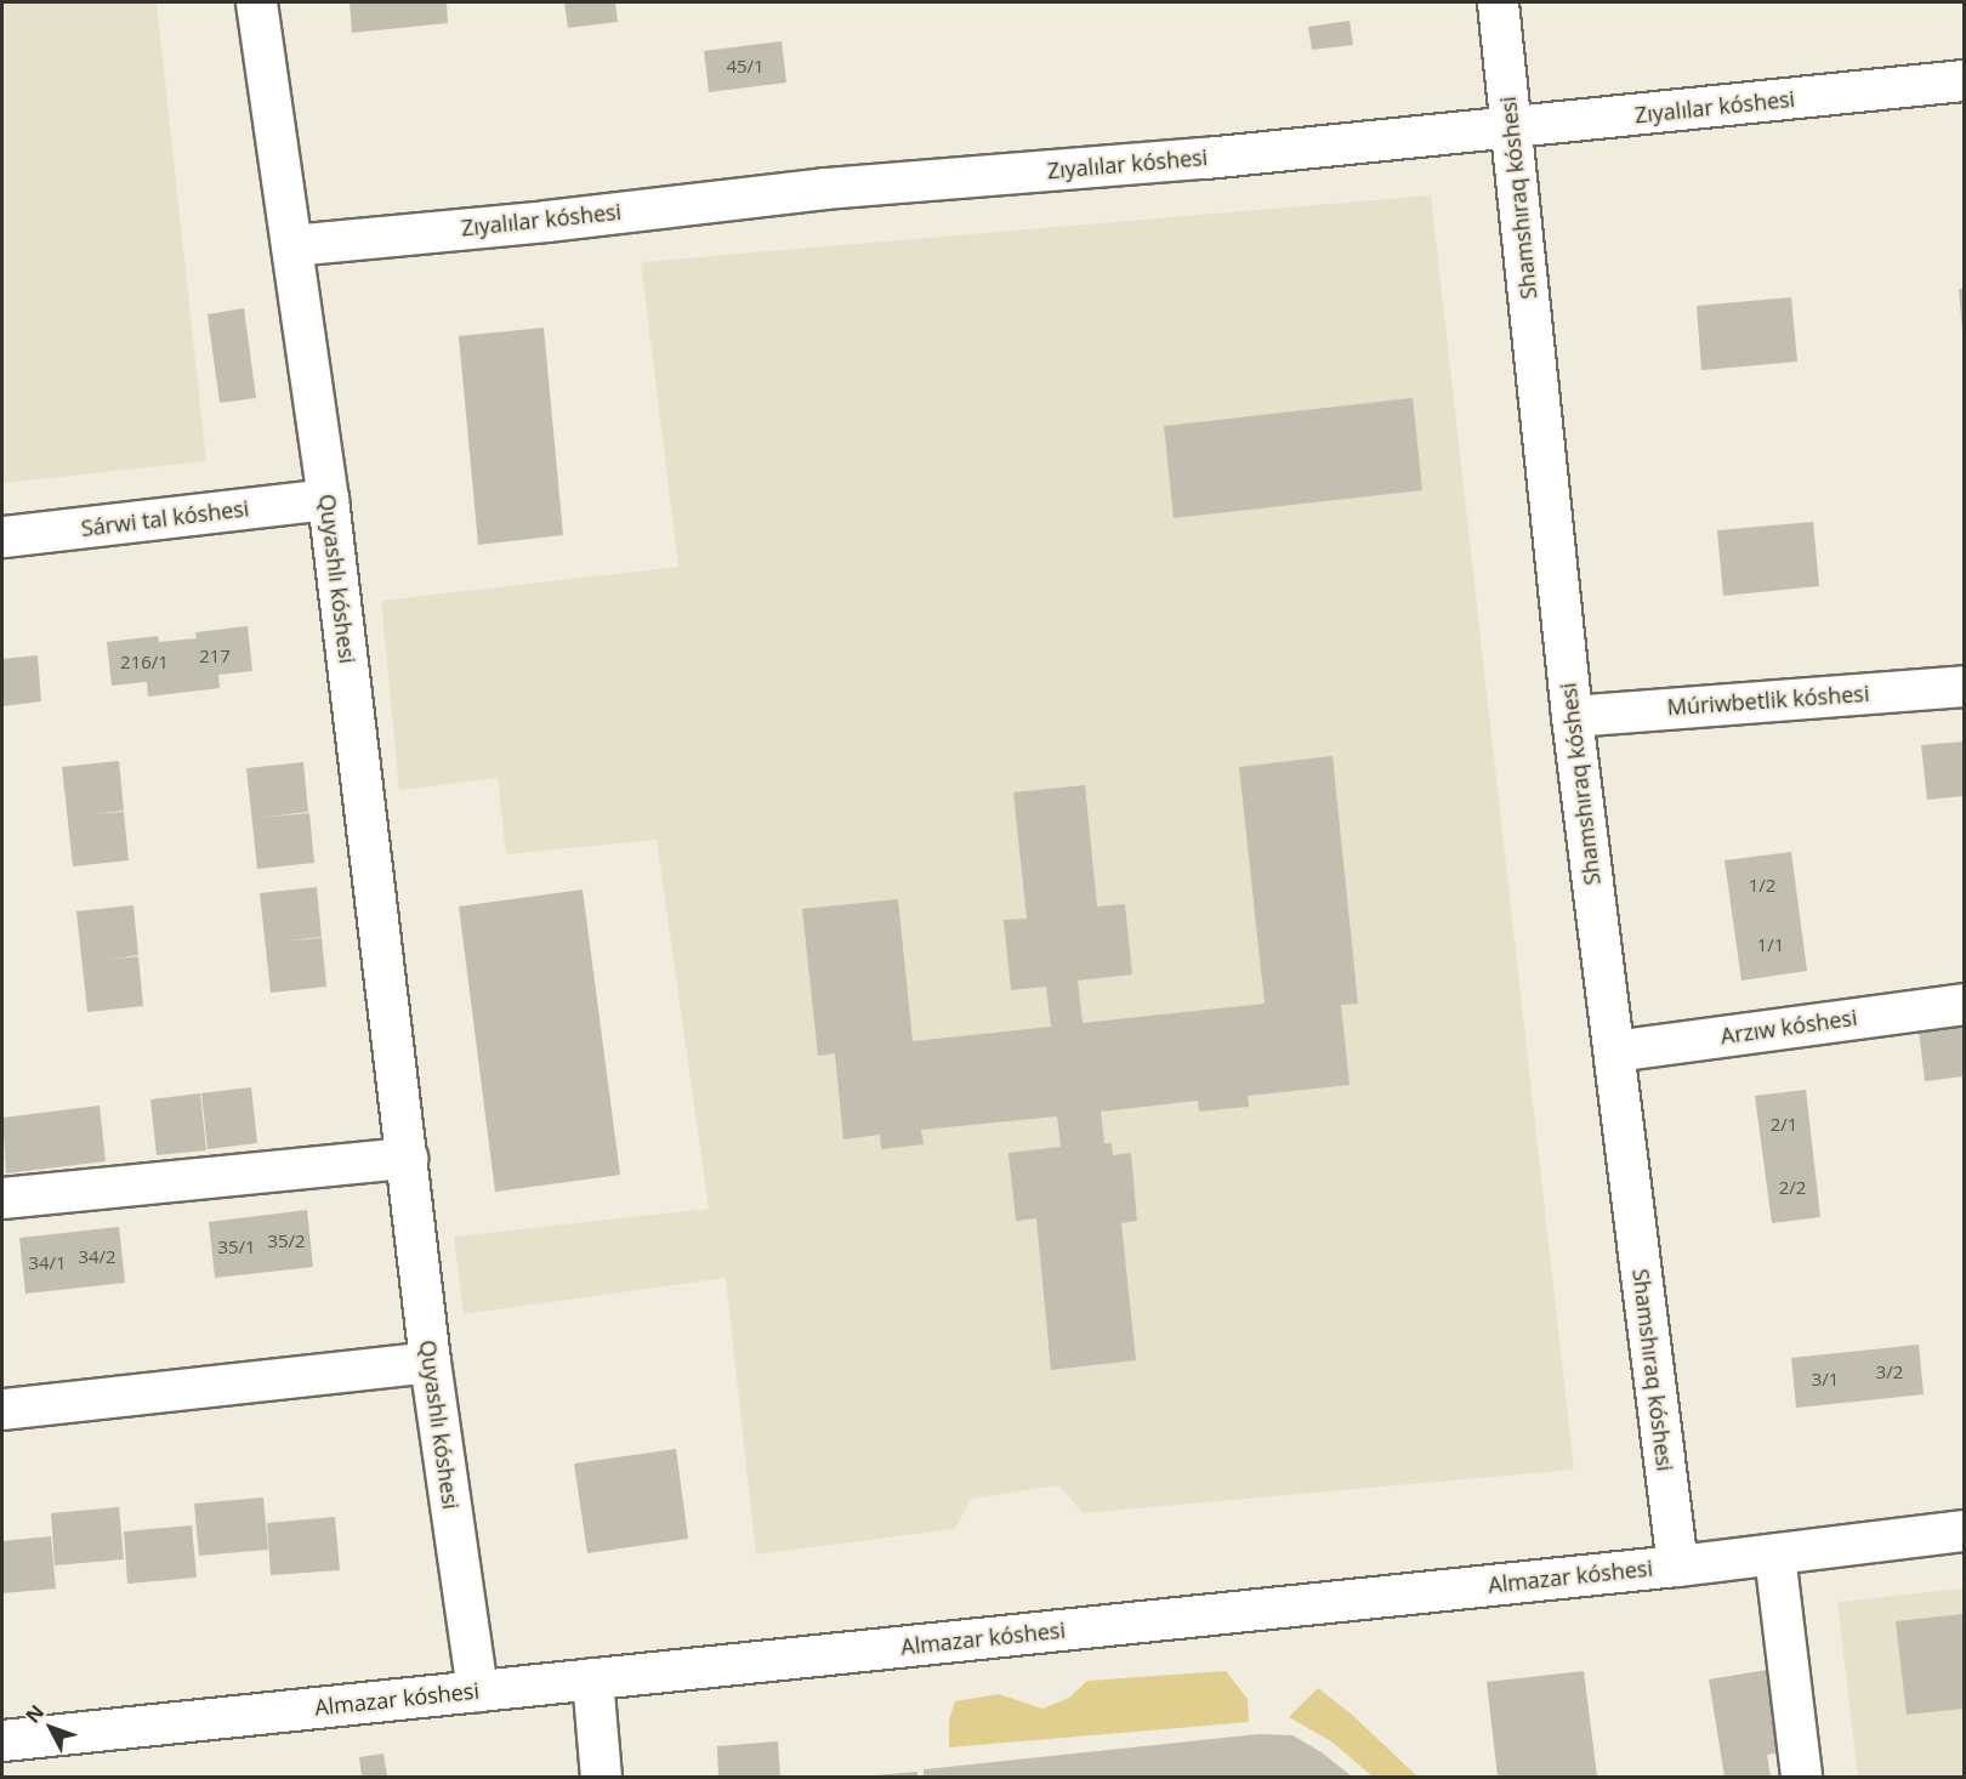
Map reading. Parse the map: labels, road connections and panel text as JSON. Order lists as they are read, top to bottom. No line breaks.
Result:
{"streets":{"street":["Zıyalılar kóshesi","Shamshıraq kóshesi","Sárwi tal kóshesi","Quyashlı kóshesi","Múriwbetlik kóshesi","Arzıw kóshesi","Almazar kóshesi"]},"crossings":[["Zıyalılar kóshesi","Shamshıraq kóshesi"],["Zıyalılar kóshesi","Quyashlı kóshesi"],["Shamshıraq kóshesi","Múriwbetlik kóshesi"],["Shamshıraq kóshesi","Arzıw kóshesi"],["Shamshıraq kóshesi","Almazar kóshesi"],["Sárwi tal kóshesi","Quyashlı kóshesi"],["Quyashlı kóshesi","Almazar kóshesi"]],"house_numbers":["45/1","217","216/1","1/2","1/1","2/1","2/2","35/2","35/1","34/2","34/1","3/2","3/1"],"north":"top left"}
